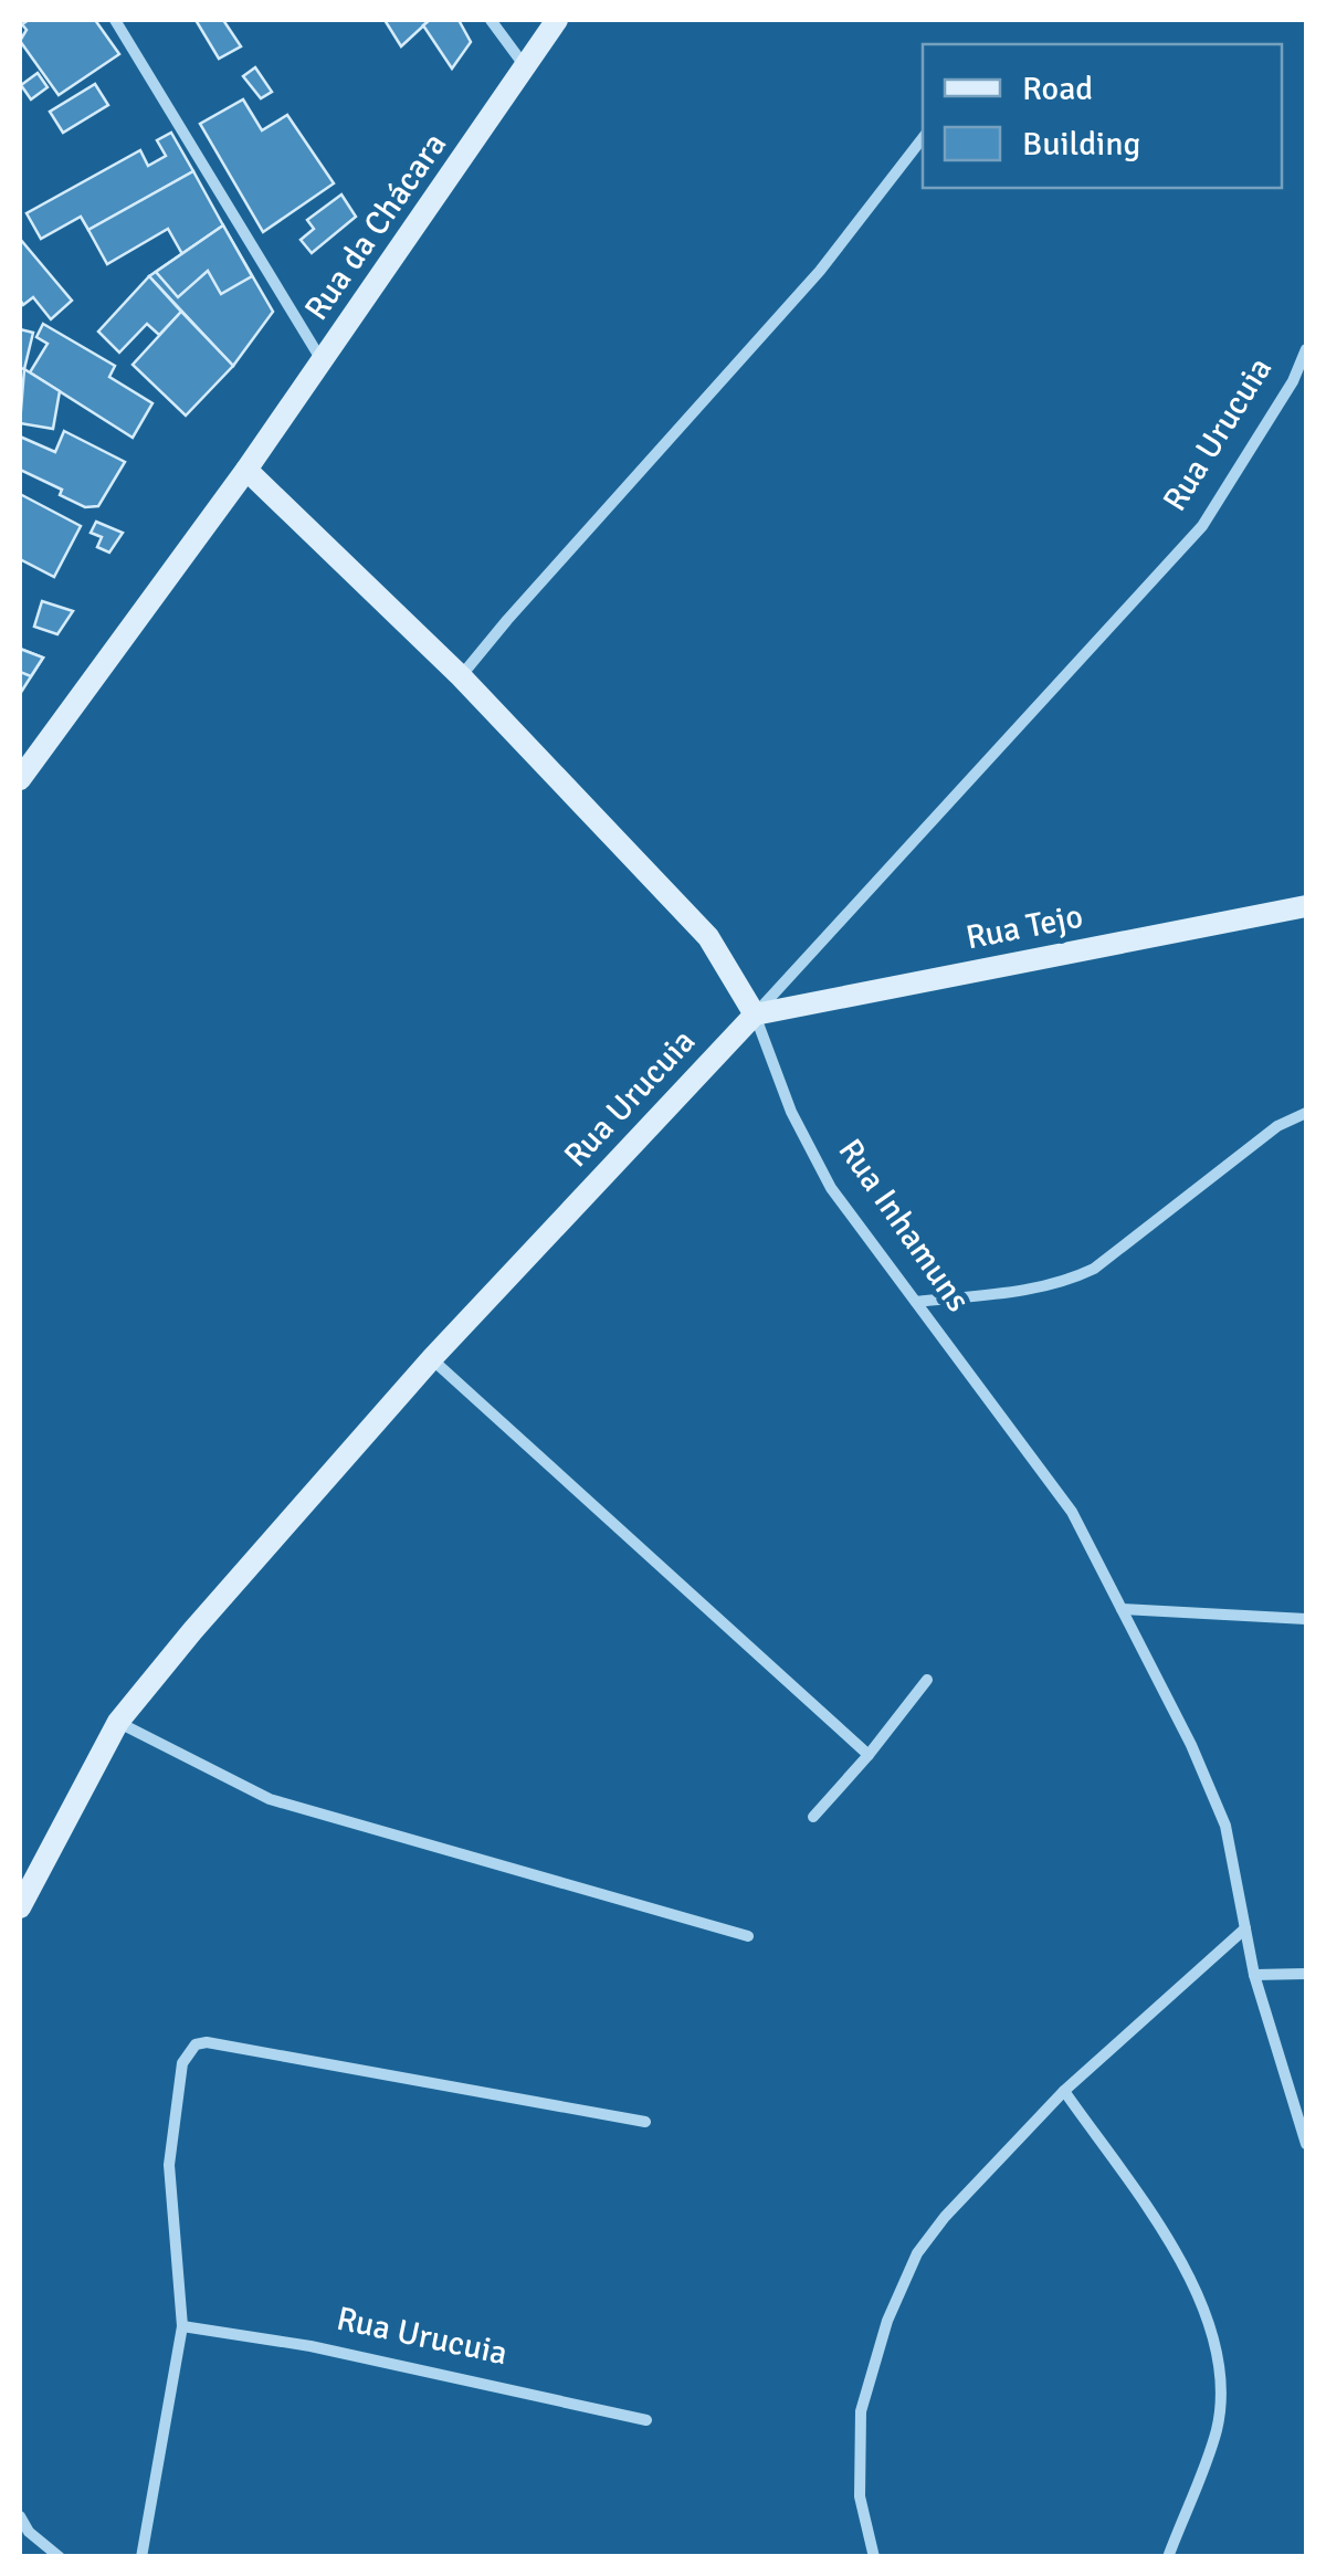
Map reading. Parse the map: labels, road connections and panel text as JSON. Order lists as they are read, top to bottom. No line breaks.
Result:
{"streets":{"street":["Rua da Chácara","Rua Urucuia","Rua Tejo","Rua Inhamuns"]},"crossings":[["Rua da Chácara","Rua Inhamuns"],["Rua Urucuia","Rua Tejo"],["Rua Urucuia","Rua Inhamuns"],["Rua Tejo","Rua Inhamuns"]],"legend":["Road","Building"]}
